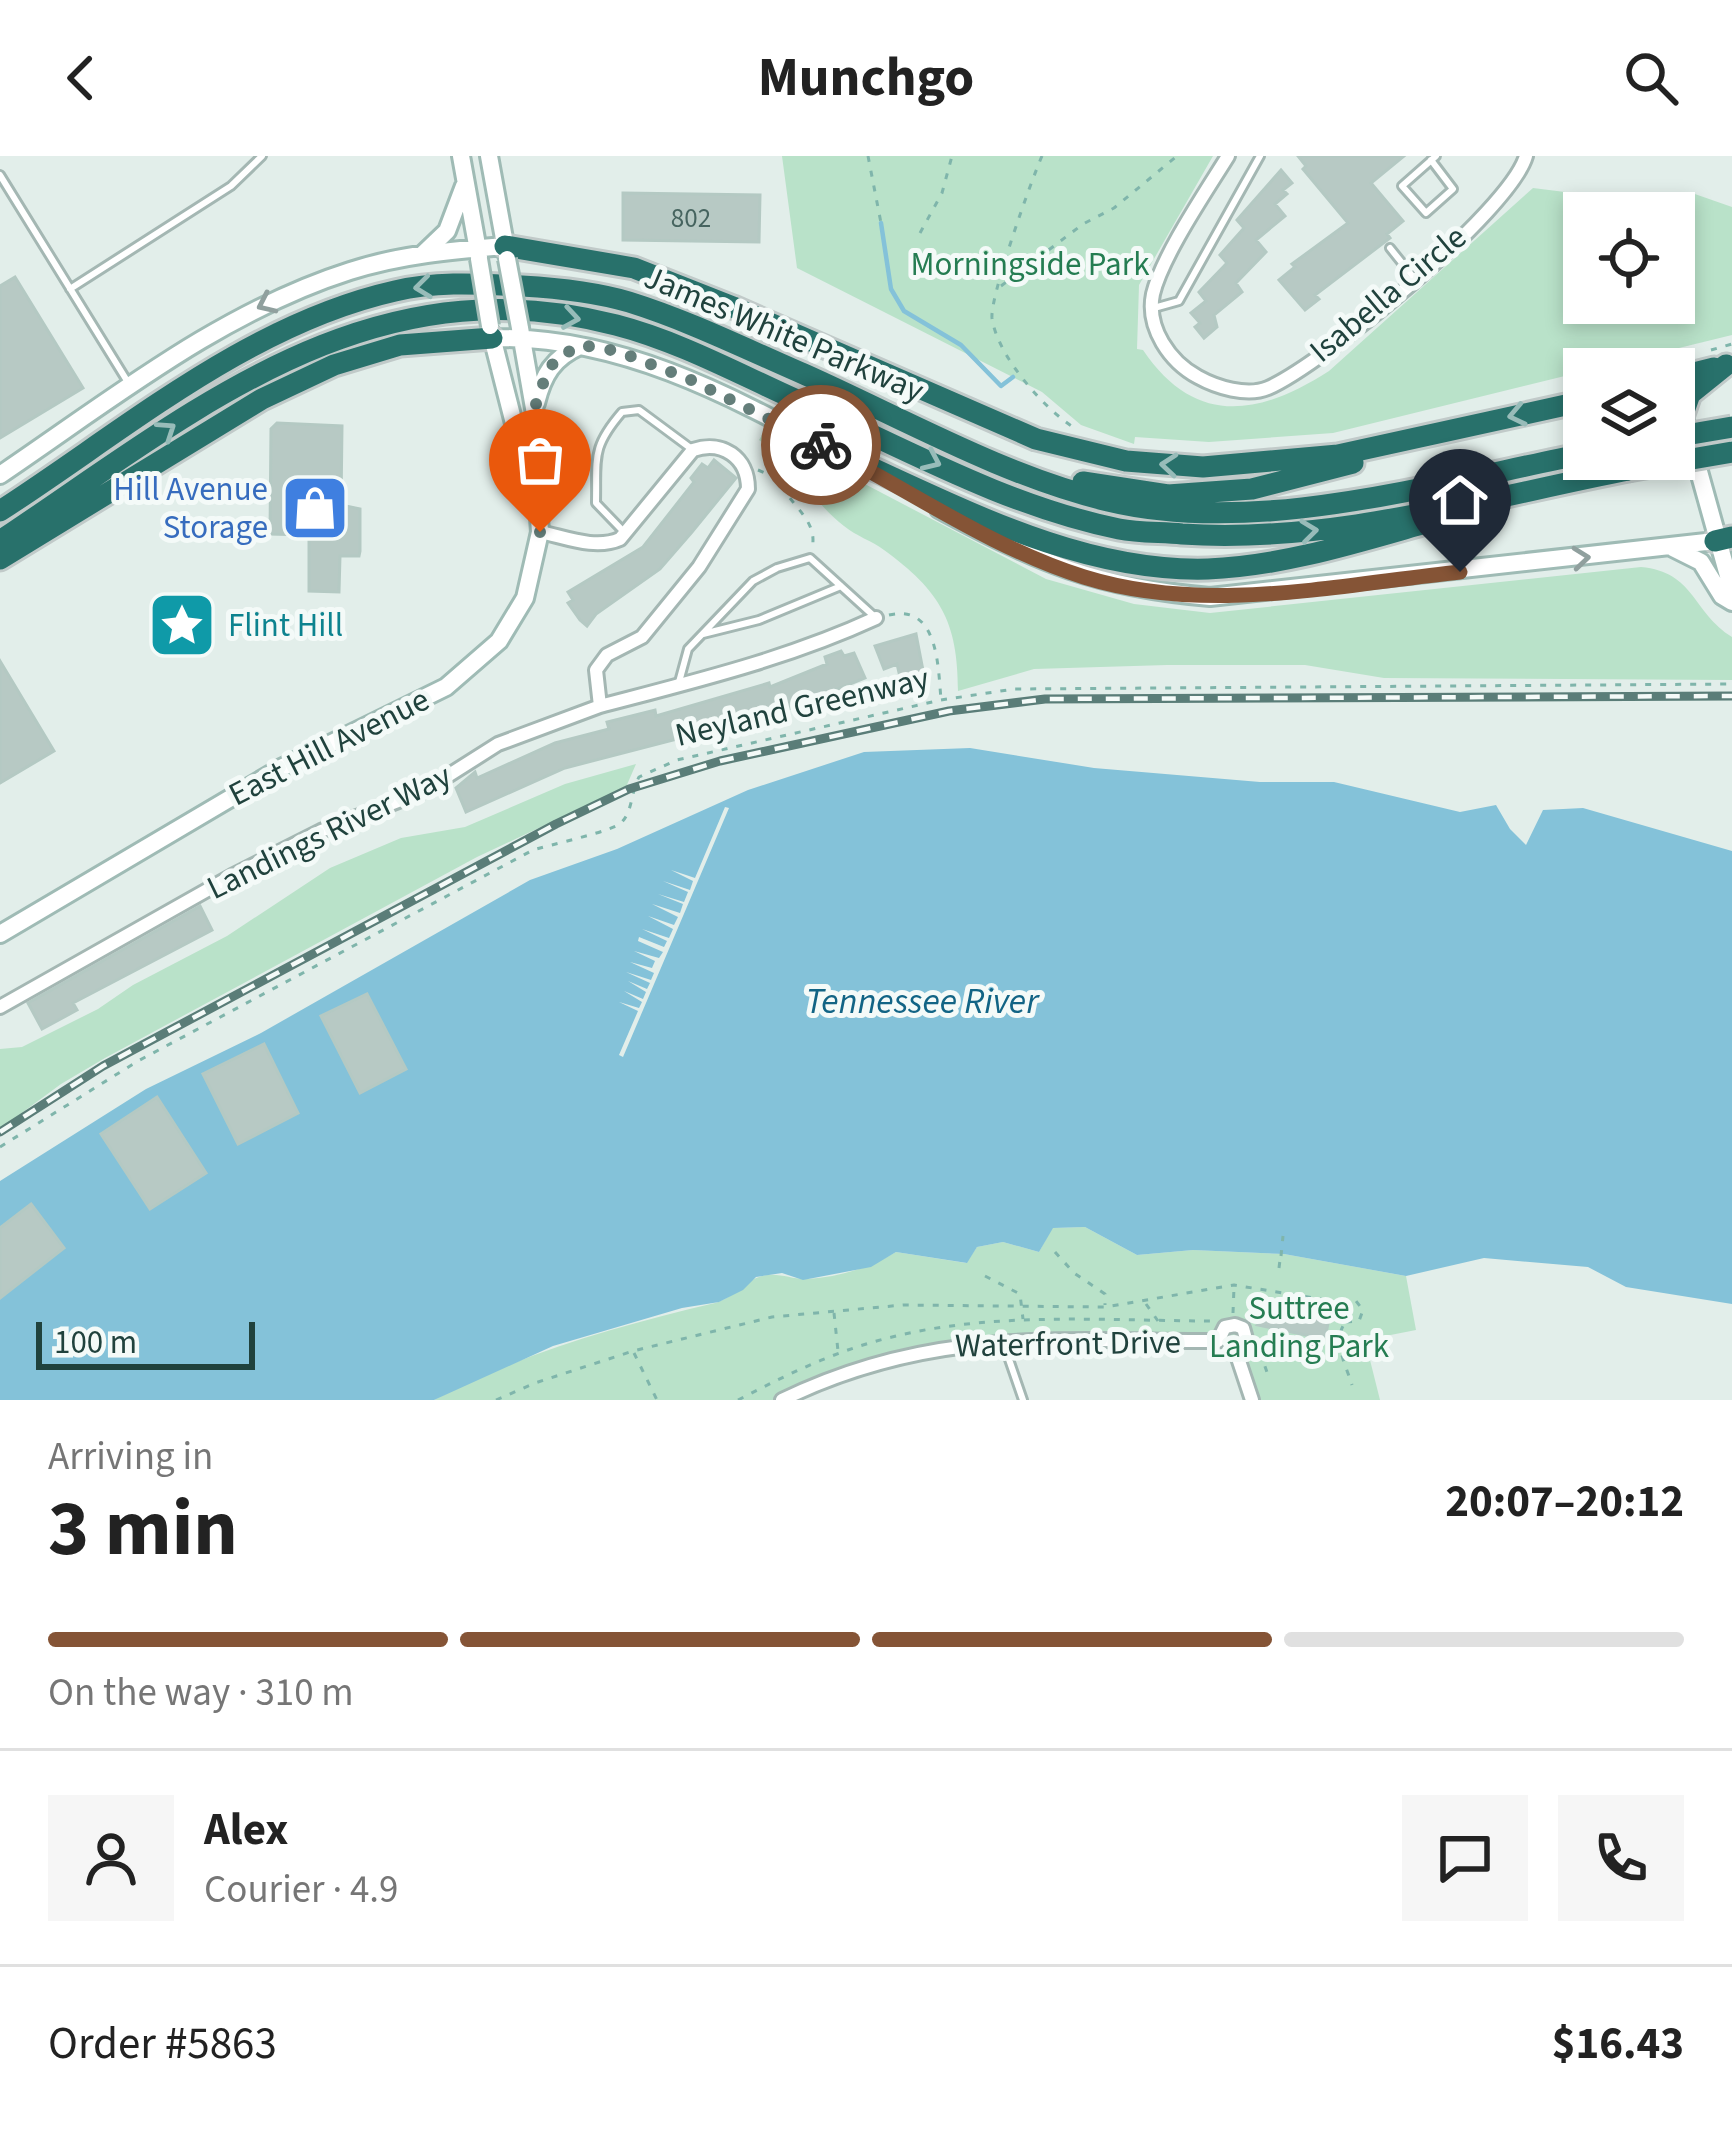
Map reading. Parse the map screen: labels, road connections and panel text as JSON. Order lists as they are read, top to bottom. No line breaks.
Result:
{"streets":{"highway":["James White Parkway"],"main road":["East Hill Avenue"],"street":["Isabella Circle","Landings River Way","Waterfront Drive"],"path":["Neyland Greenway"]},"water":["Tennessee River"],"parks":["Morningside Park","Suttree Landing Park"],"places":{"shop":["Hill Avenue Storage"],"place":["Flint Hill"]},"house_numbers":["802"],"scale_bar":"100 m","page":{"header":"Munchgo","scale":"100 m","heading":["3 min","Arriving in","20:07–20:12"],"panel":["Alex","Courier · 4.9","Order #5863","$16.43"],"bar":"On the way · 310 m"}}
